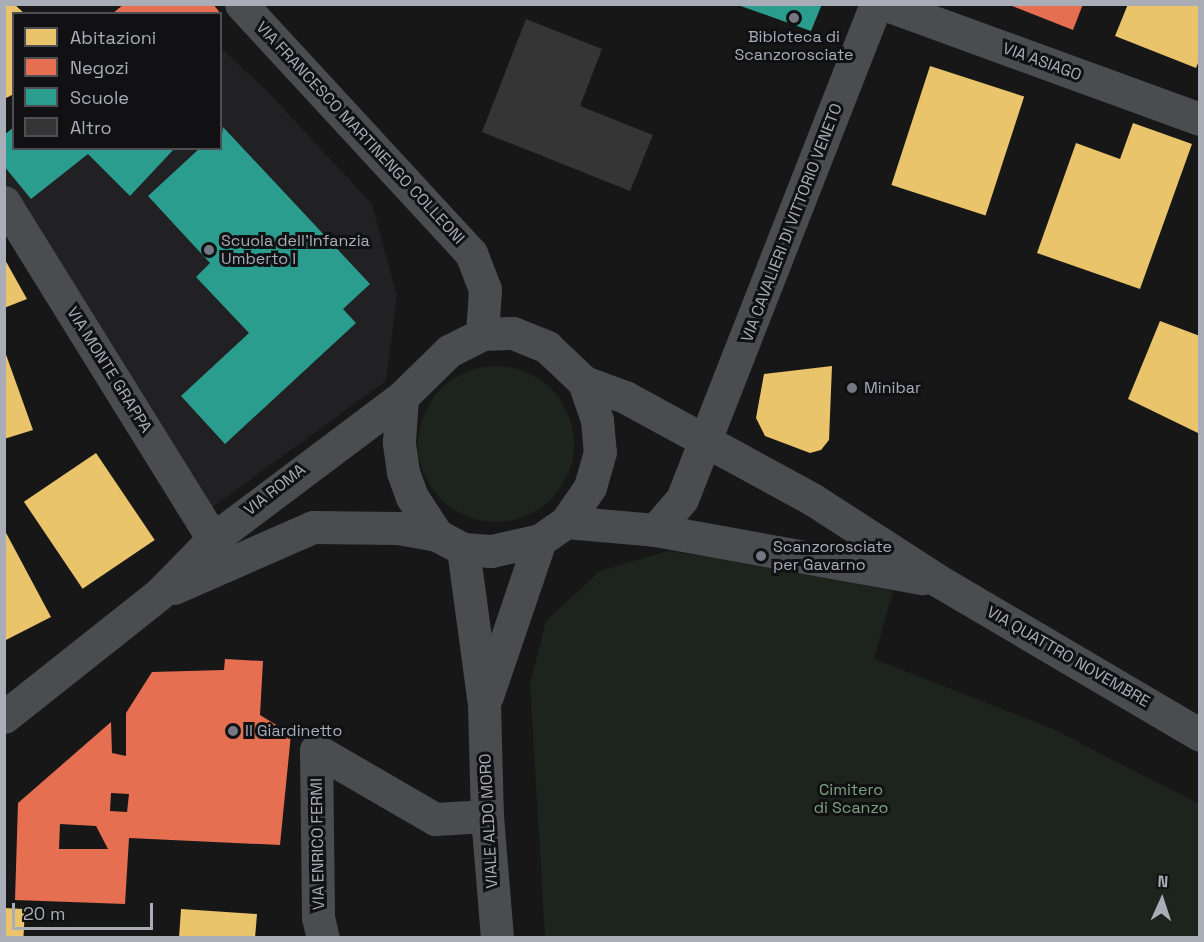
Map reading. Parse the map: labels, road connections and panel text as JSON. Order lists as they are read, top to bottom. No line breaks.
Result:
{"streets":{"street":["VIA ASIAGO","VIA FRANCESCO MARTINENGO COLLEONI","VIA CAVALIERI DI VITTORIO VENETO","VIA MONTE GRAPPA","VIA ROMA","VIA QUATTRO NOVEMBRE","VIALE ALDO MORO","VIA ENRICO FERMI"]},"crossings":[["VIA FRANCESCO MARTINENGO COLLEONI","VIA ROMA"],["VIA FRANCESCO MARTINENGO COLLEONI","VIA QUATTRO NOVEMBRE"],["VIA FRANCESCO MARTINENGO COLLEONI","VIALE ALDO MORO"],["VIA CAVALIERI DI VITTORIO VENETO","VIA QUATTRO NOVEMBRE"],["VIA MONTE GRAPPA","VIA ROMA"],["VIA ROMA","VIA QUATTRO NOVEMBRE"],["VIA ROMA","VIALE ALDO MORO"],["VIA QUATTRO NOVEMBRE","VIALE ALDO MORO"],["VIALE ALDO MORO","VIA ENRICO FERMI"]],"parks":["Cimitero di Scanzo"],"places":["Bibloteca di Scanzorosciate","Scuola dell'Infanzia Umberto I","Minibar","Scanzorosciate per Gavarno","Il Giardinetto"],"legend":["Abitazioni","Negozi","Scuole","Altro"],"scale_bar":"20 m","north":"top"}
